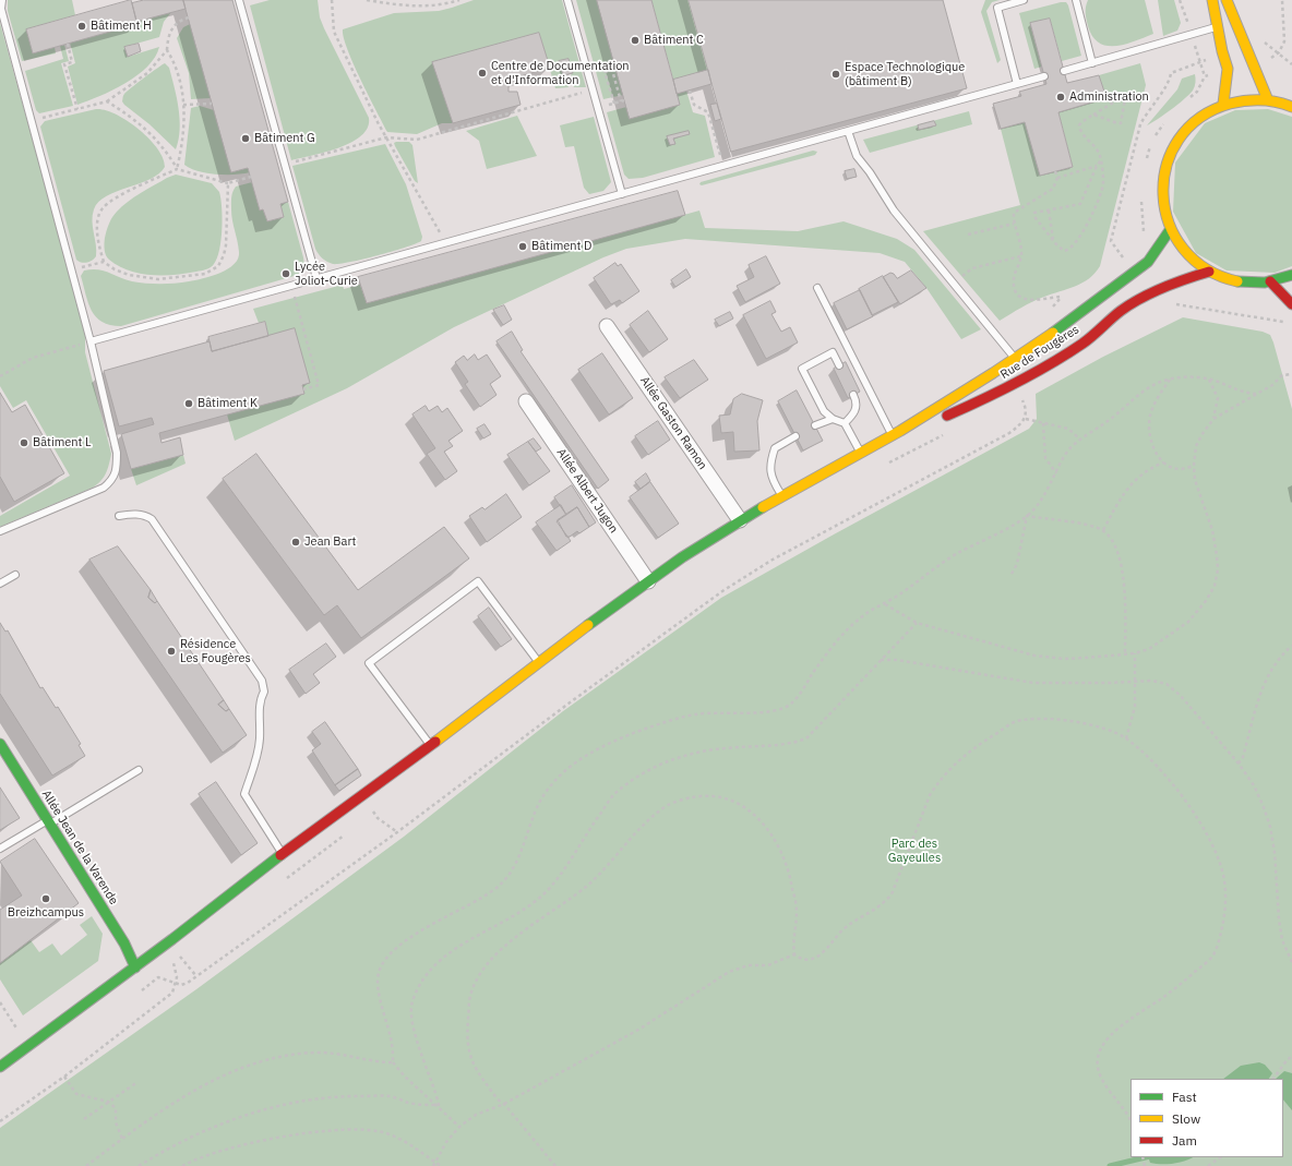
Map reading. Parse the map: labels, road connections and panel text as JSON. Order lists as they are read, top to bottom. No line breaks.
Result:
{"streets":{"main road":["Rue de Fougères","Allée Jean de la Varende"],"street":["Allée Gaston Ramon","Allée Albert Jugon"]},"parks":["Parc des Gayeulles"],"places":["Bâtiment H","Bâtiment C","Centre de Documentation et d'Information","Espace Technologique (bâtiment B)","Administration","Bâtiment G","Bâtiment D","Lycée Joliot-Curie","Bâtiment K","Bâtiment L","Jean Bart","Résidence Les Fougères","Breizhcampus"],"legend":["Fast","Slow","Jam"]}
